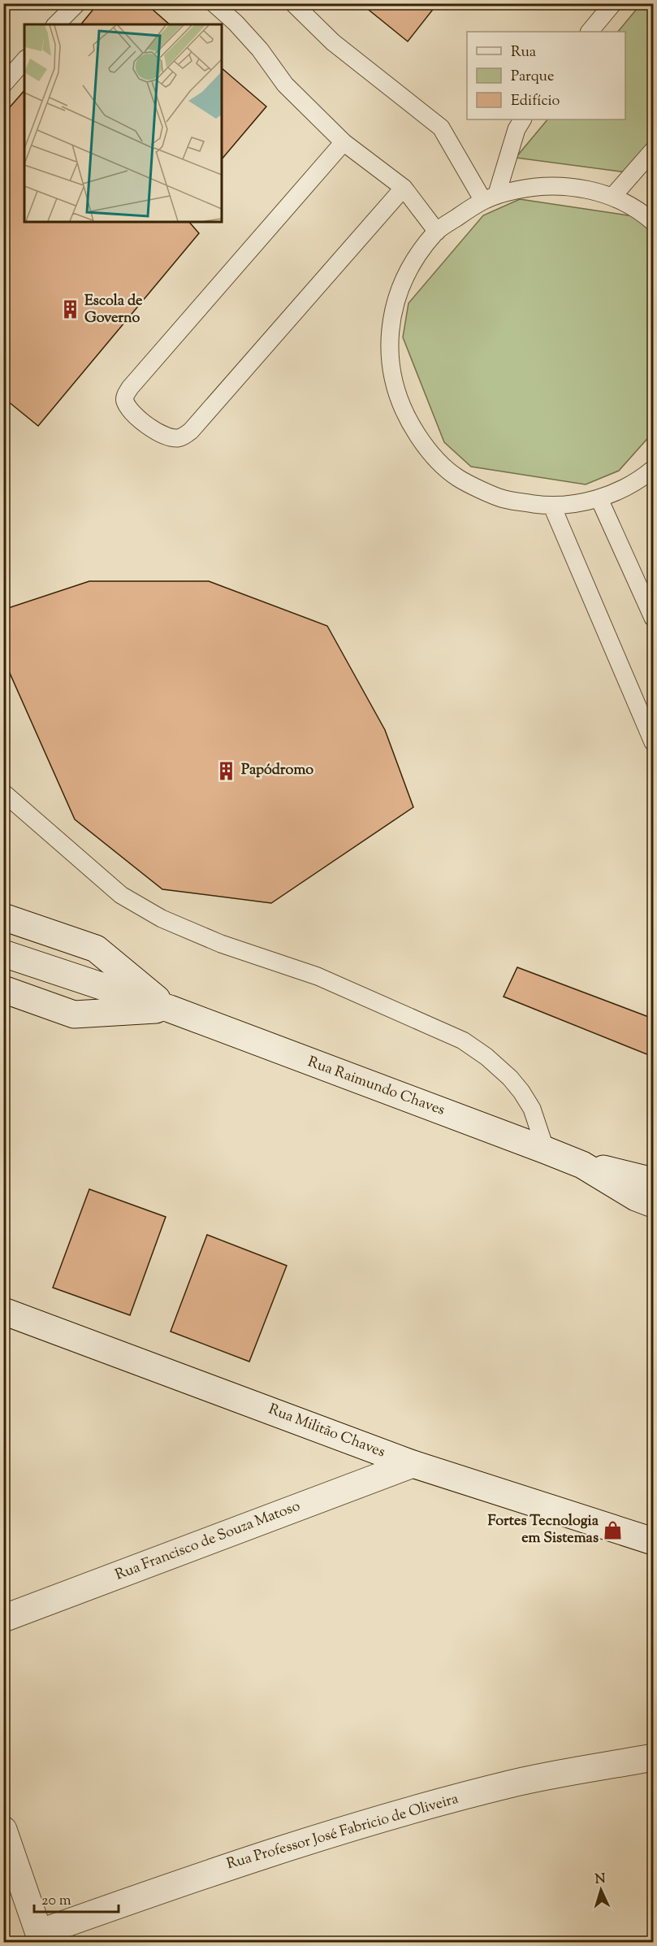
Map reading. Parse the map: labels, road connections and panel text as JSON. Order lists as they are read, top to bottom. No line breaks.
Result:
{"streets":{"street":["Rua Raimundo Chaves","Rua Militão Chaves","Rua Francisco de Souza Matoso","Rua Professor José Fabricio de Oliveira"]},"crossings":[["Rua Militão Chaves","Rua Francisco de Souza Matoso"]],"places":{"building":["Escola de Governo","Papódromo"],"shop":["Fortes Tecnologia em Sistemas"]},"legend":["Rua","Parque","Edifício"],"scale_bar":"20 m","north":"top"}
